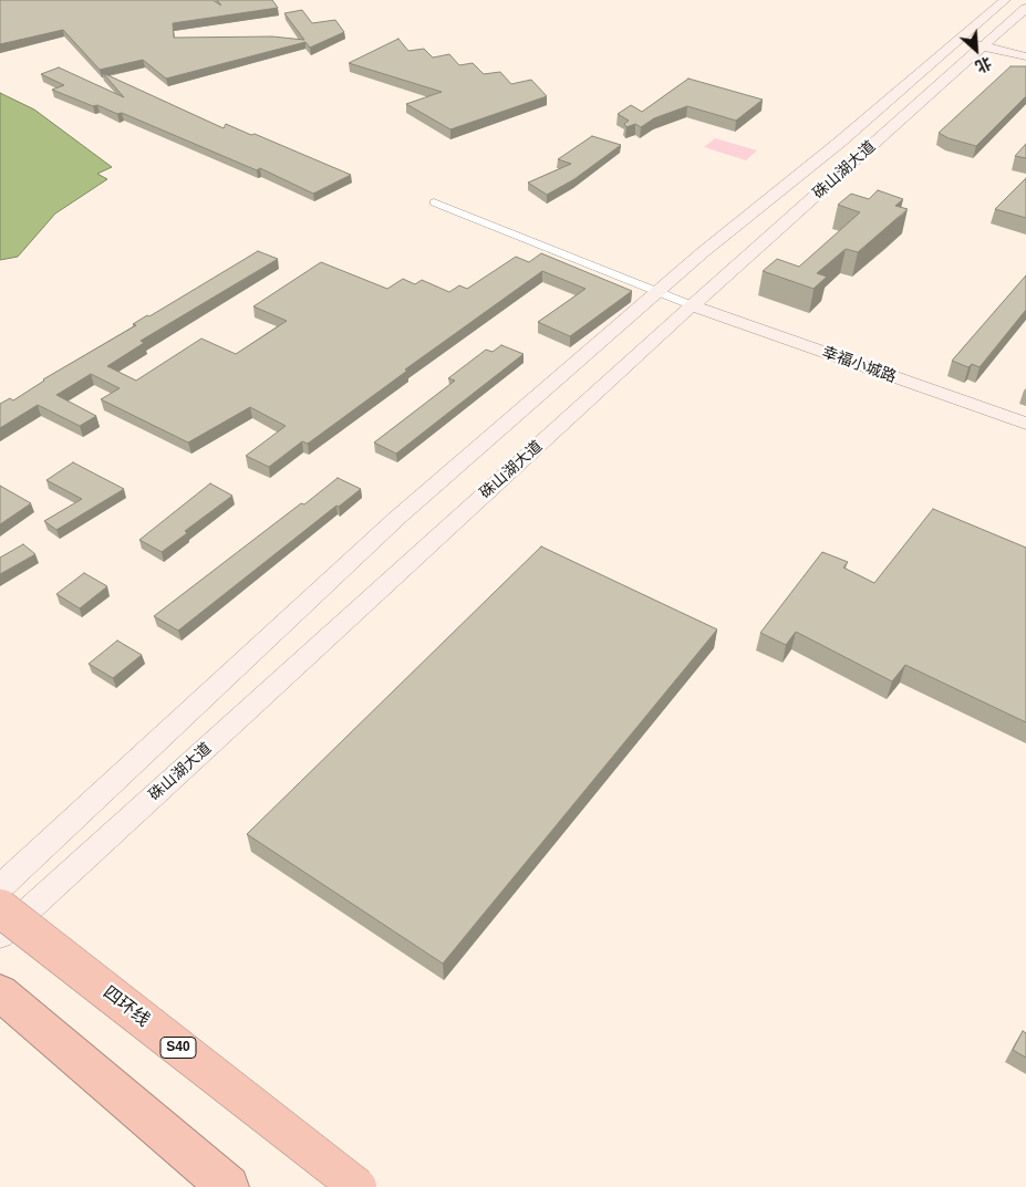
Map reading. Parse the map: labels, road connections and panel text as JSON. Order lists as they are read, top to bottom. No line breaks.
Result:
{"streets":{"highway":["四环线","S40"],"main road":["硃山湖大道","幸福小城路"]},"crossings":[["硃山湖大道","幸福小城路"],["硃山湖大道","四环线"]],"north":"bottom right"}
